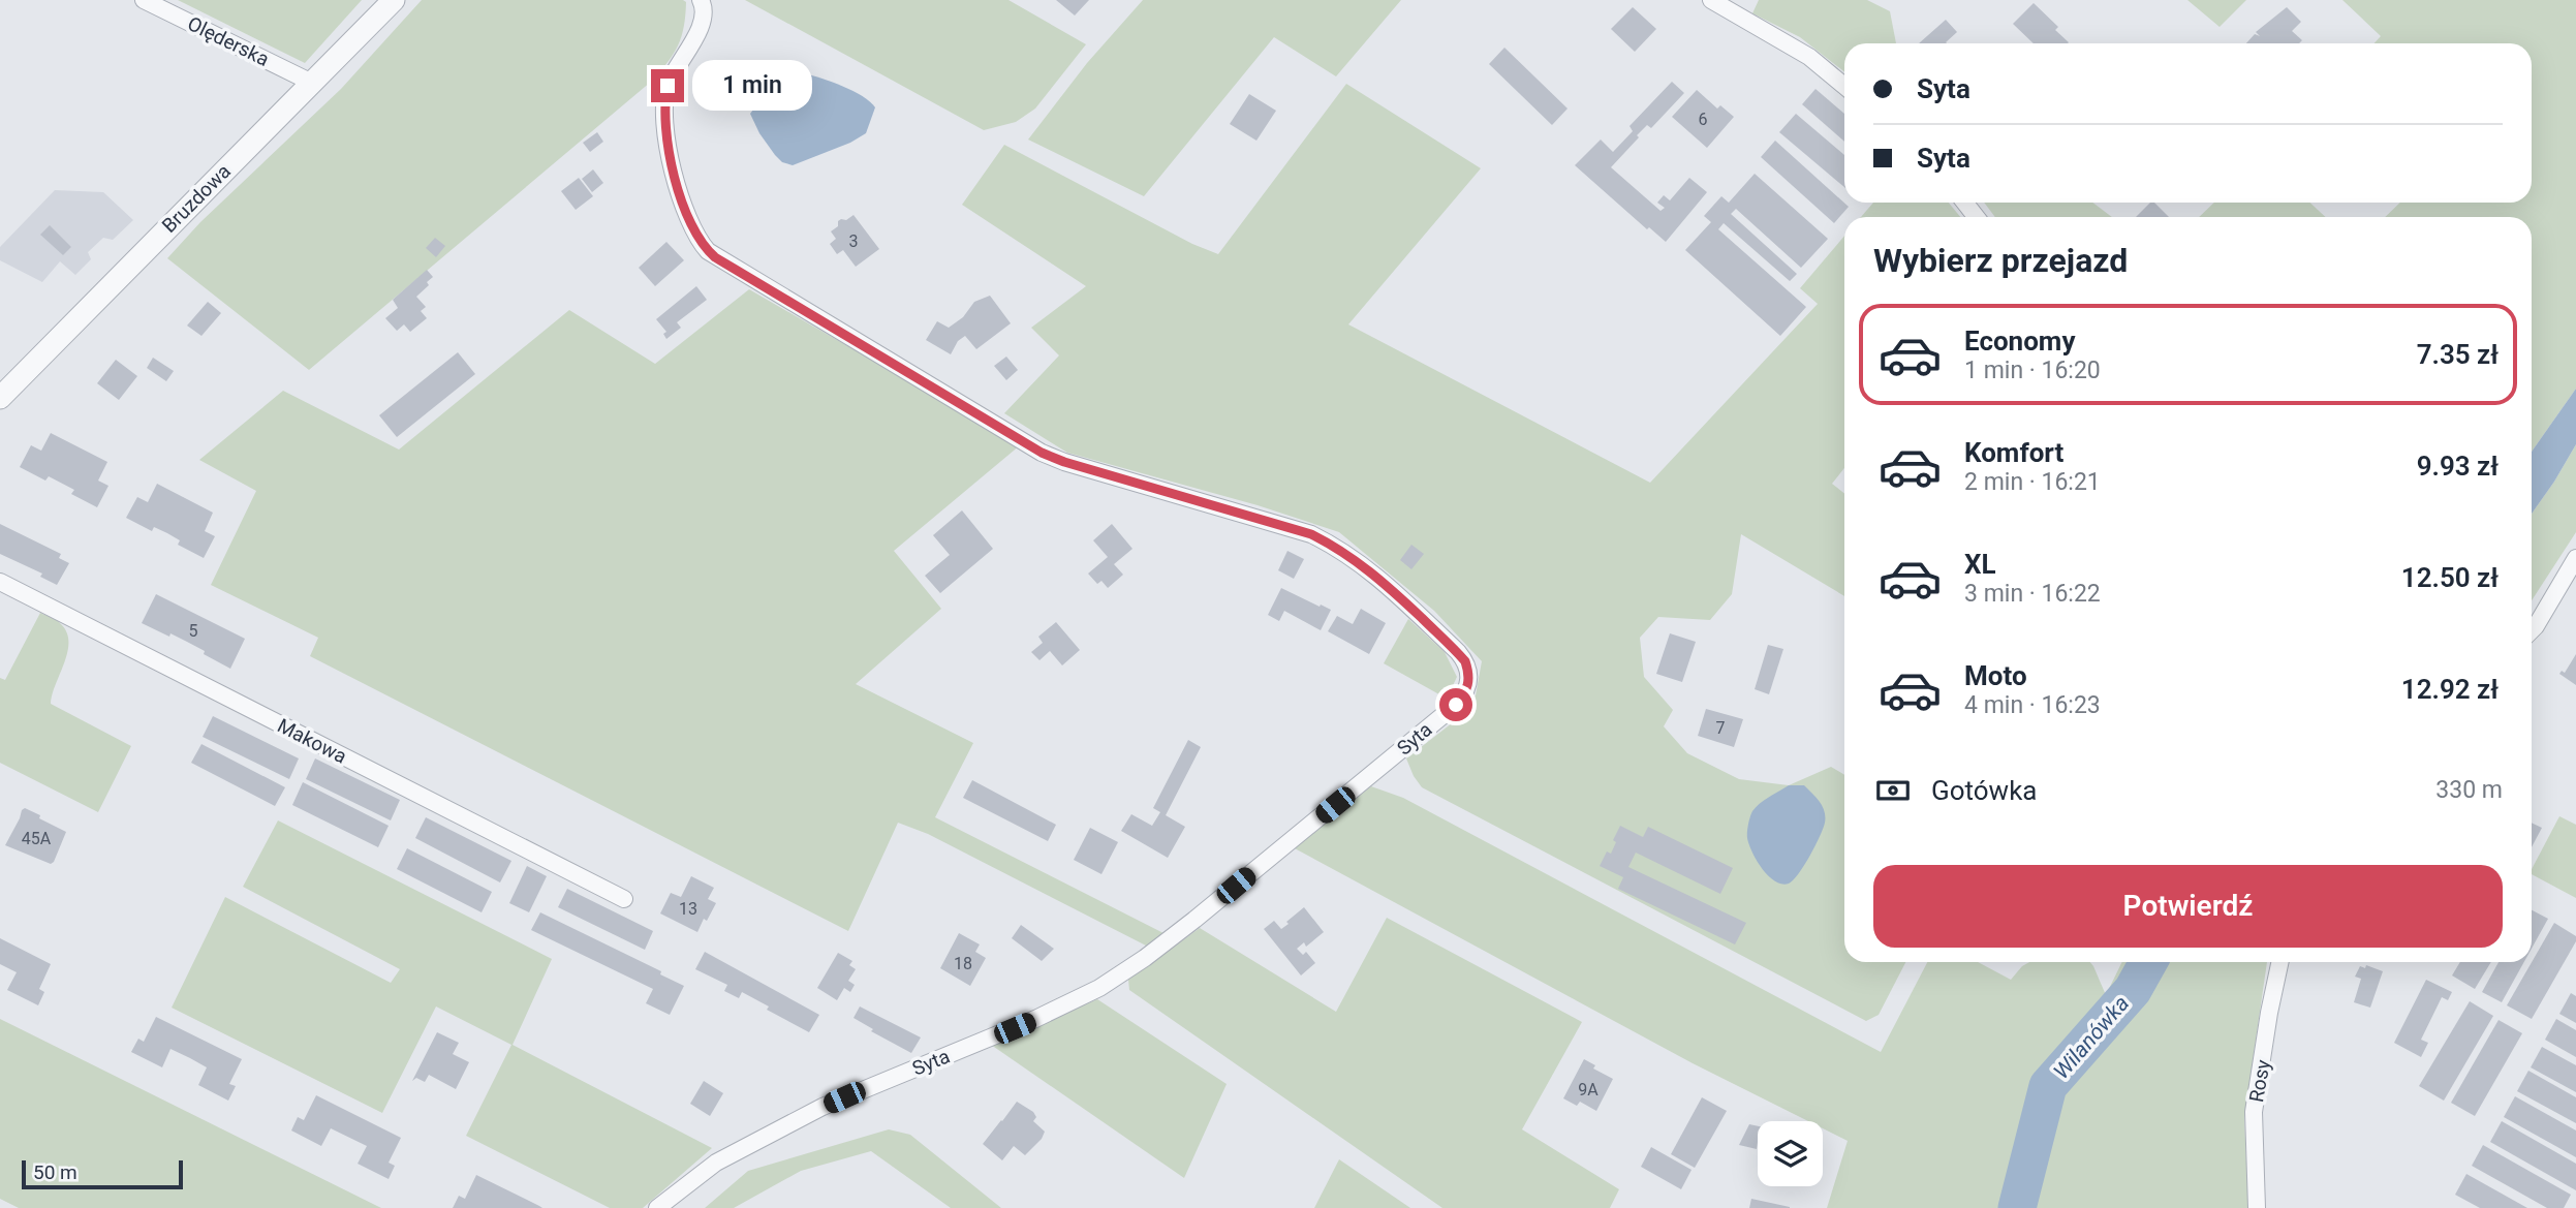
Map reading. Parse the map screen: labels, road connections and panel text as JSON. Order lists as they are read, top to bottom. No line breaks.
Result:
{"streets":{"street":["Olęderska","Bruzdowa","Syta","Makowa","Rosy"]},"crossings":[["Olęderska","Bruzdowa"]],"water":["Wilanówka"],"house_numbers":["6","3","5","7","45A","13","18","9A"],"scale_bar":"50 m","page":{"banner":["Syta","Syta"],"bubble":"1 min","heading":"Wybierz przejazd","list":[{"name":"Economy","note":"1 min · 16:20","value":"7.35 zł"},{"name":"Komfort","note":"2 min · 16:21","value":"9.93 zł"},{"name":"XL","note":"3 min · 16:22","value":"12.50 zł"},{"name":"Moto","note":"4 min · 16:23","value":"12.92 zł"}],"pay":["Gotówka","330 m"],"buttons":"Potwierdź","scale":"50 m"}}
